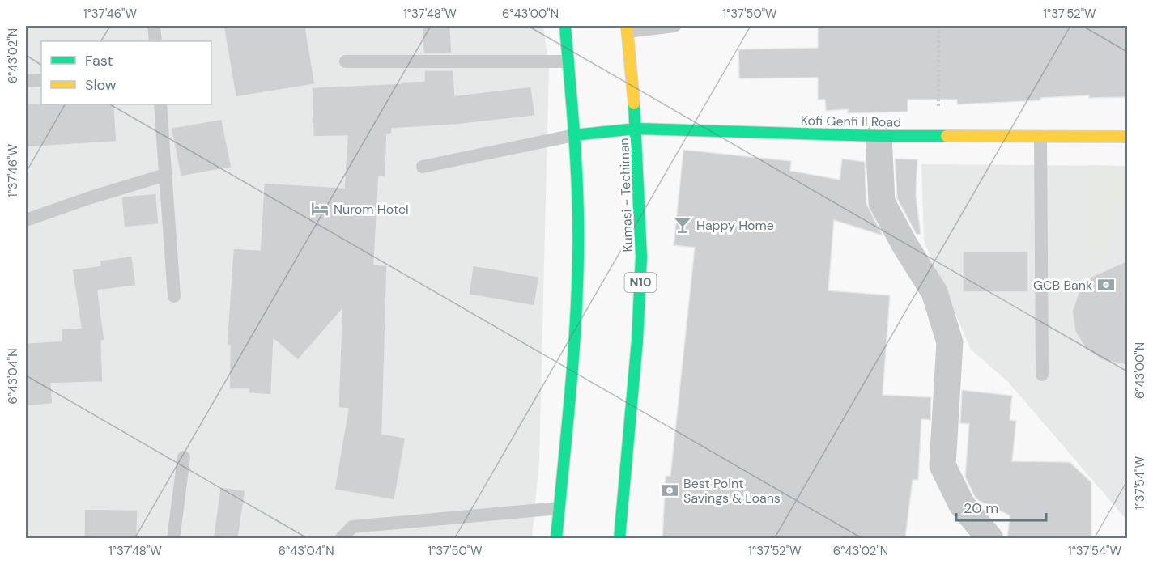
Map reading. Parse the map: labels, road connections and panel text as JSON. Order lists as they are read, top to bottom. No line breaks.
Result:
{"streets":{"main road":["Kofi Genfi II Road","Kumasi - Techiman","N10"]},"crossings":[["Kofi Genfi II Road","Kumasi - Techiman"]],"places":{"hotel":["Nurom Hotel"],"bar":["Happy Home"],"bank":["GCB Bank","Best Point Savings & Loans"]},"legend":["Fast","Slow"],"scale_bar":"20 m","coordinates":["1°37'46\"W","1°37'48\"W","6°43'00\"N","1°37'50\"W","1°37'52\"W","6°43'02\"N","6°43'04\"N","1°37'54\"W"]}
